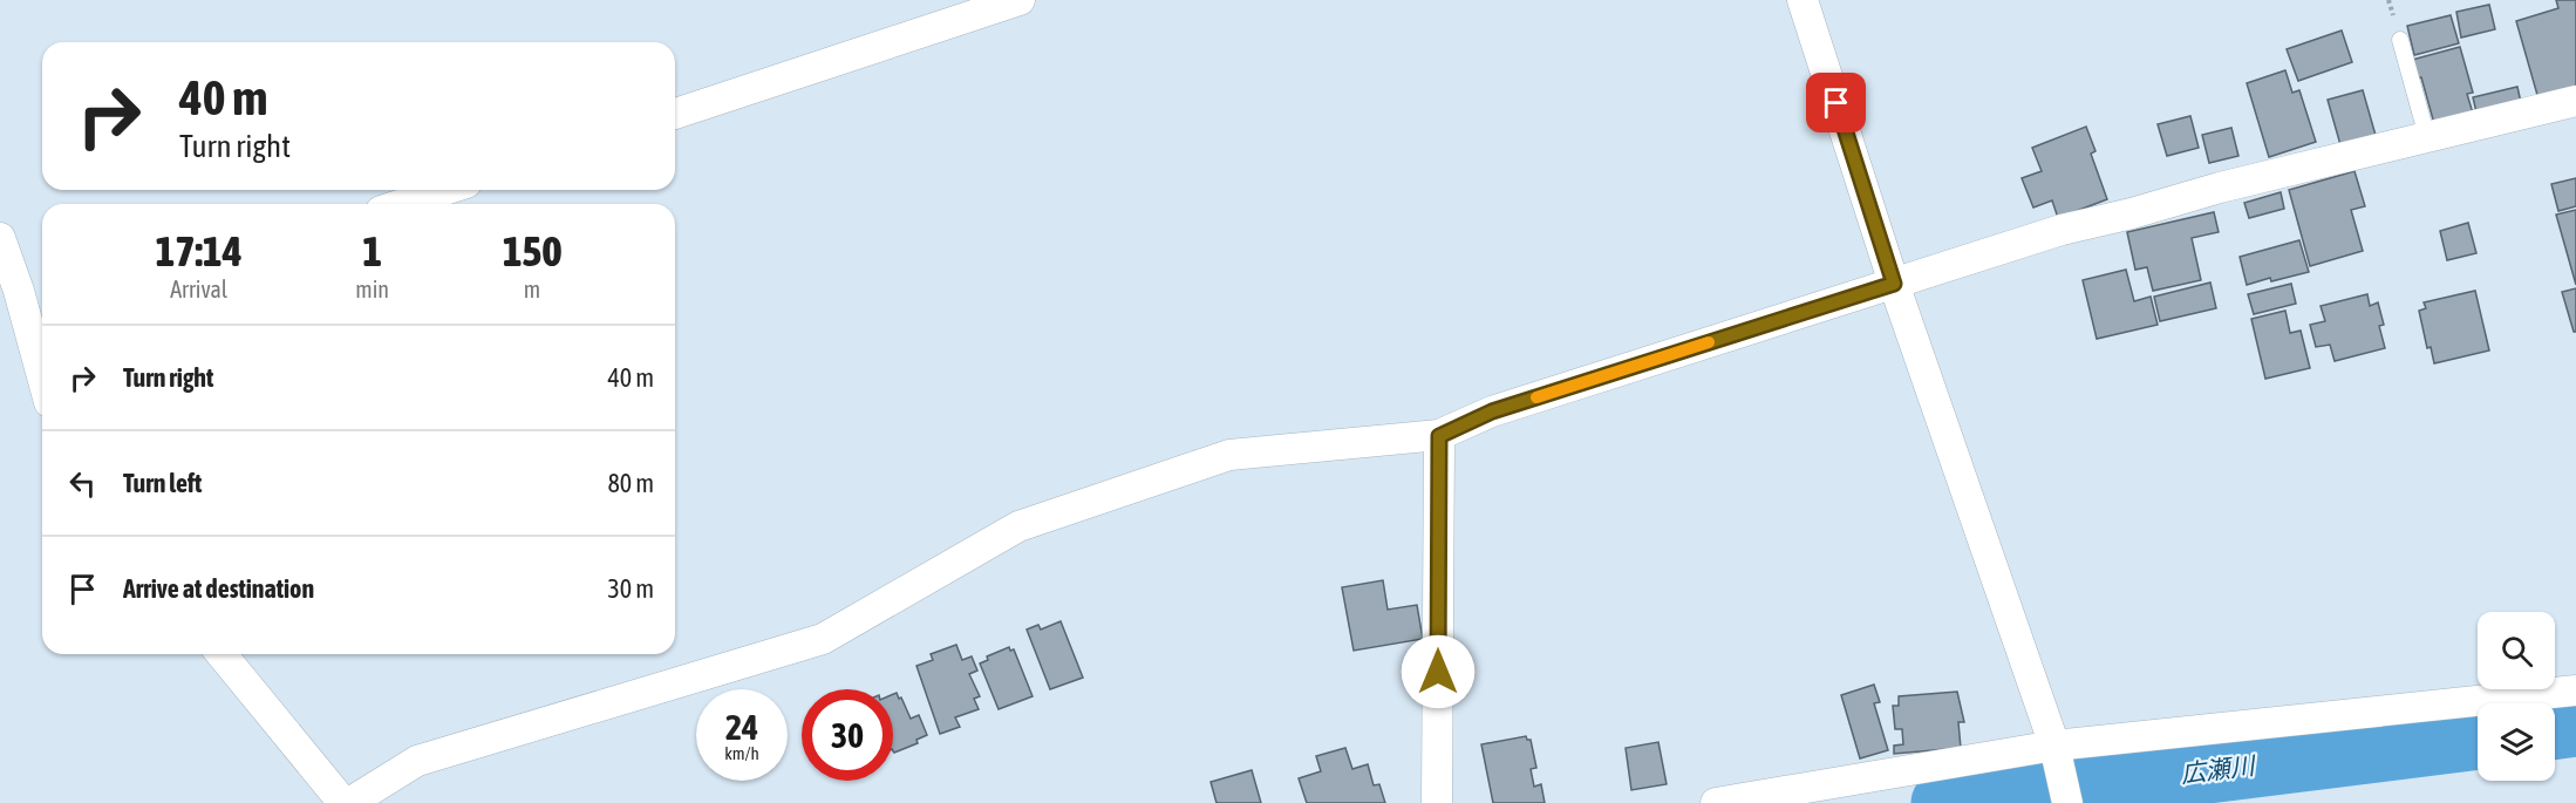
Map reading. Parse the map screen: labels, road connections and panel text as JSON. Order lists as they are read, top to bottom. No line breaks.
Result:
{"water":["広瀬川"],"page":{"turn":["40 m","Turn right"],"eta":["17:14","Arrival","1","min","150","m"],"list":[{"name":"Turn right","value":"40 m"},{"name":"Turn left","value":"80 m"},{"name":"Arrive at destination","value":"30 m"}],"speed":"24 km/h","limit":"30"}}
